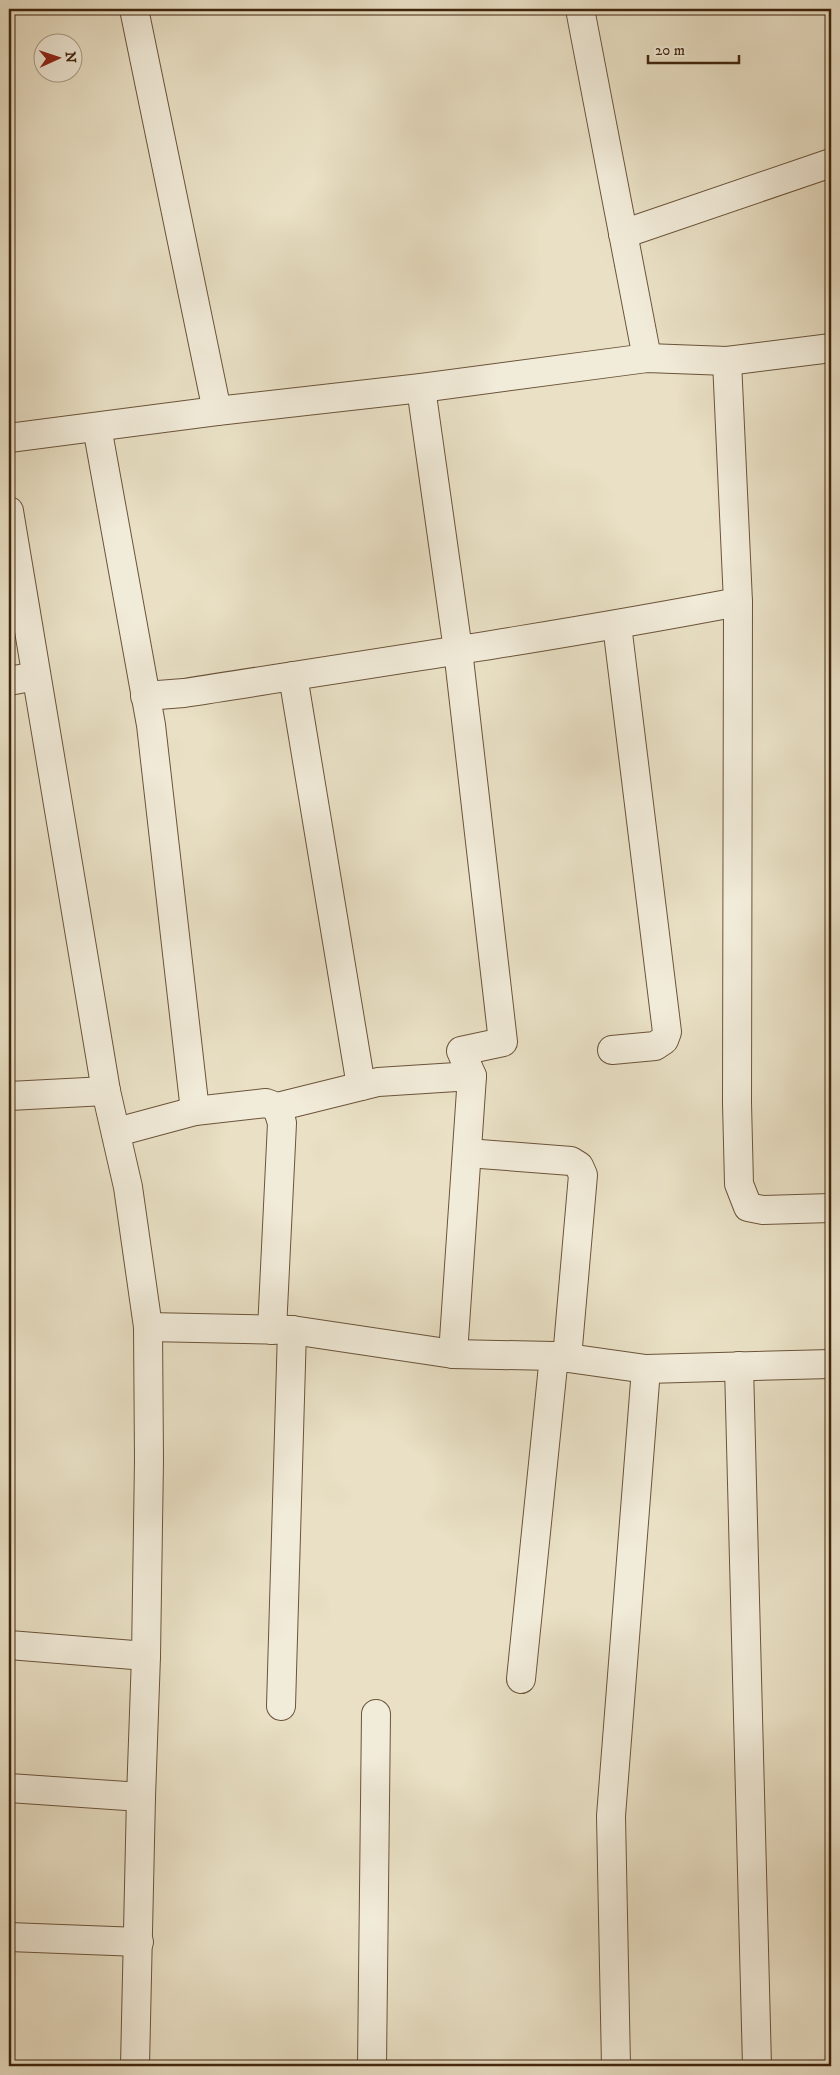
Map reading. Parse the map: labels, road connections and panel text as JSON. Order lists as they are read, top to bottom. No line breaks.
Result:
{"scale_bar":"20 m","north":"right"}
